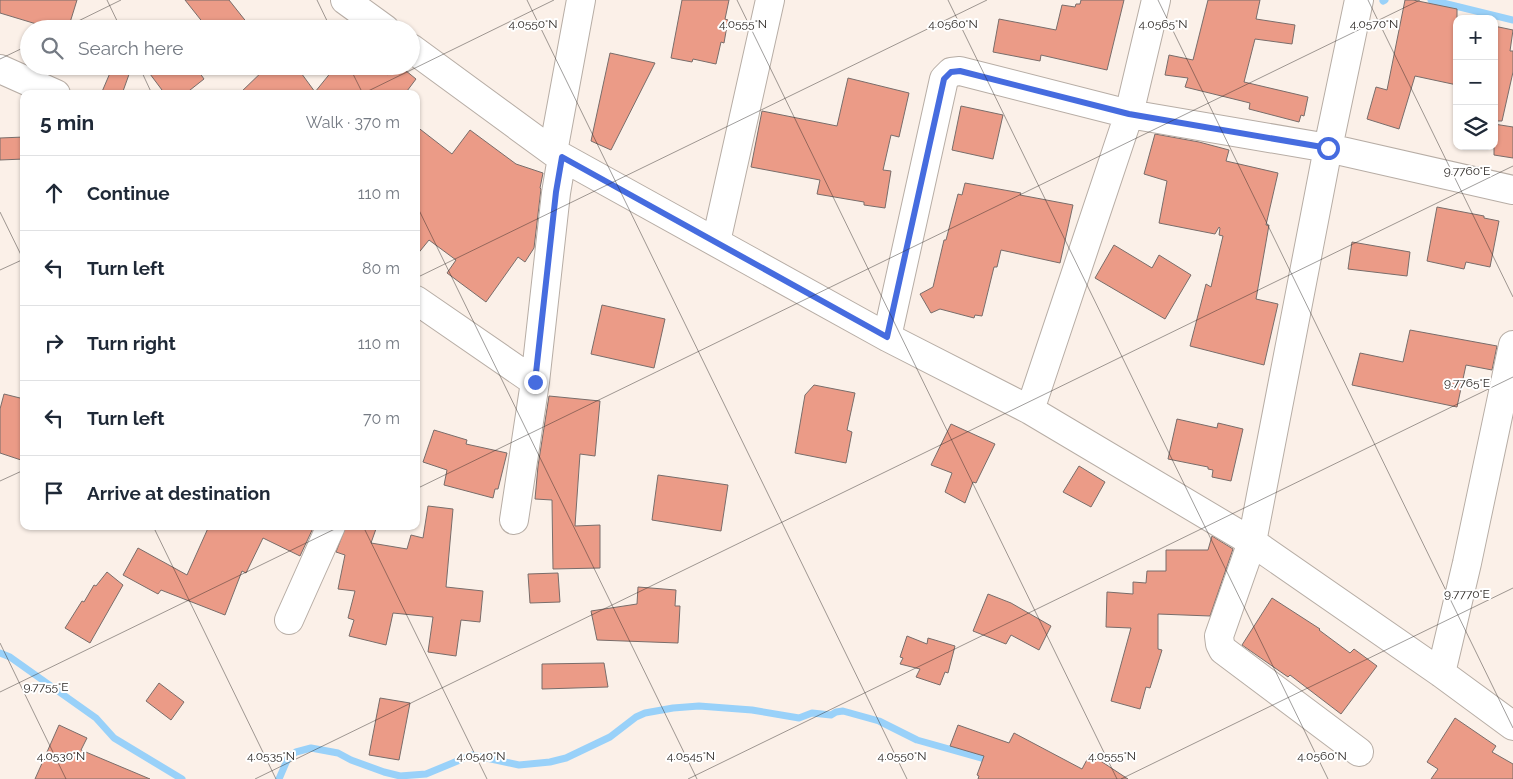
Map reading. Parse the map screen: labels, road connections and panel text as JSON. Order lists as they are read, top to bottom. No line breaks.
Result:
{"page":{"map_buttons":["+","−"],"search":"Search here","heading":["5 min","Walk · 370 m"],"list":[["Continue","110 m"],["Turn left","80 m"],["Turn right","110 m"],["Turn left","70 m"],"Arrive at destination"]},"coordinates":["4.0550°N","4.0555°N","4.0560°N","4.0565°N","4.0570°N","9.7760°E","9.7765°E","9.7770°E","9.7755°E","4.0530°N","4.0535°N","4.0540°N","4.0545°N"]}
